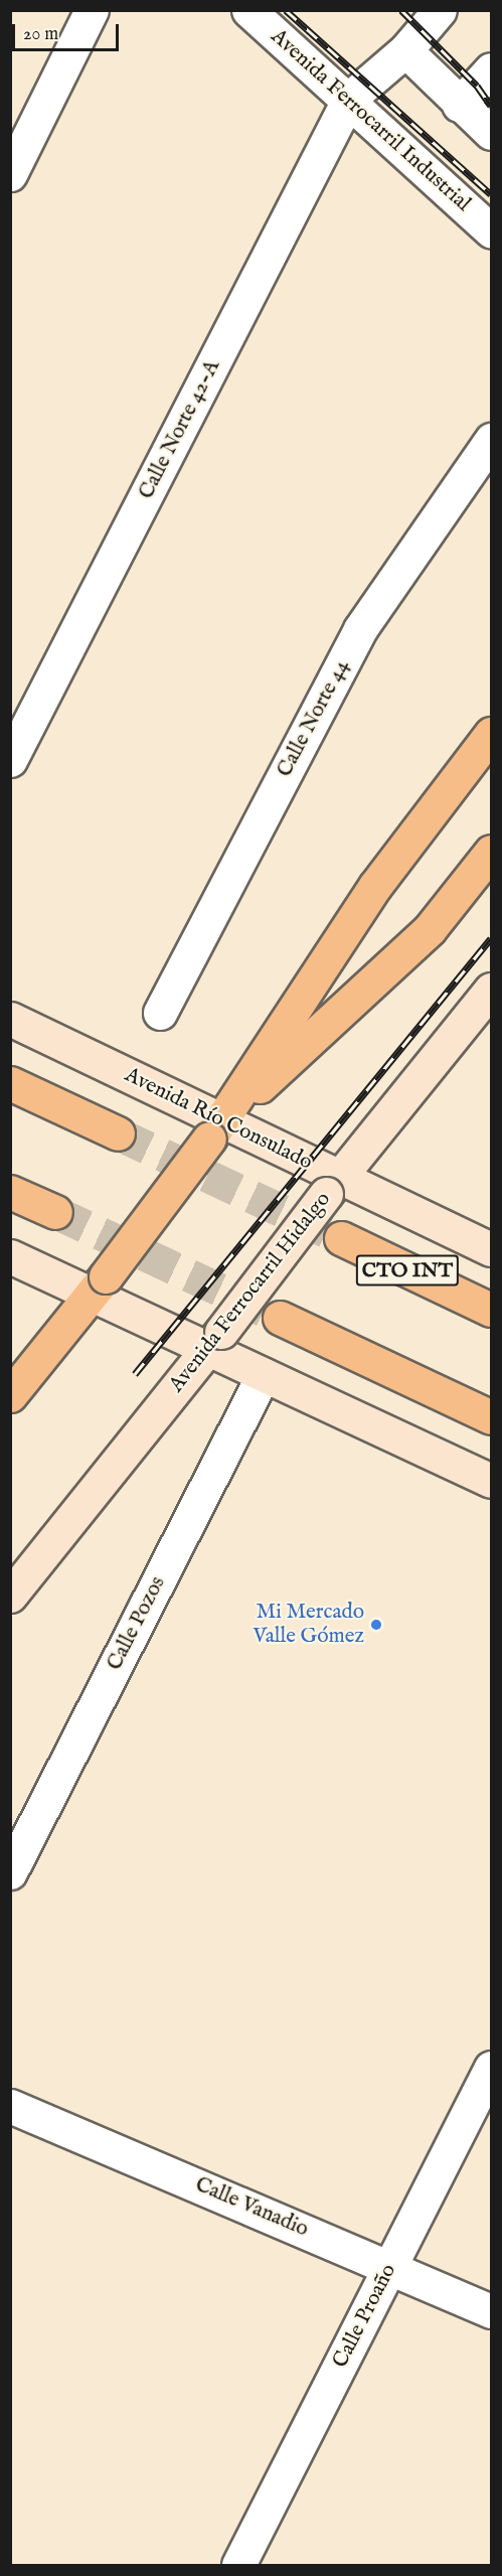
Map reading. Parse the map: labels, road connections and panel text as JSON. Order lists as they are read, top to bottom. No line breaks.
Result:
{"streets":{"main road":["Avenida Río Consulado","CTO INT","Avenida Ferrocarril Hidalgo"],"street":["Avenida Ferrocarril Industrial","Calle Norte 42-A","Calle Norte 44","Calle Pozos","Calle Vanadio","Calle Proaño"]},"crossings":[["Avenida Ferrocarril Industrial","Calle Norte 42-A"],["Avenida Río Consulado","Avenida Ferrocarril Hidalgo"],["Calle Vanadio","Calle Proaño"]],"places":["Mi Mercado Valle Gómez"],"scale_bar":"20 m"}
